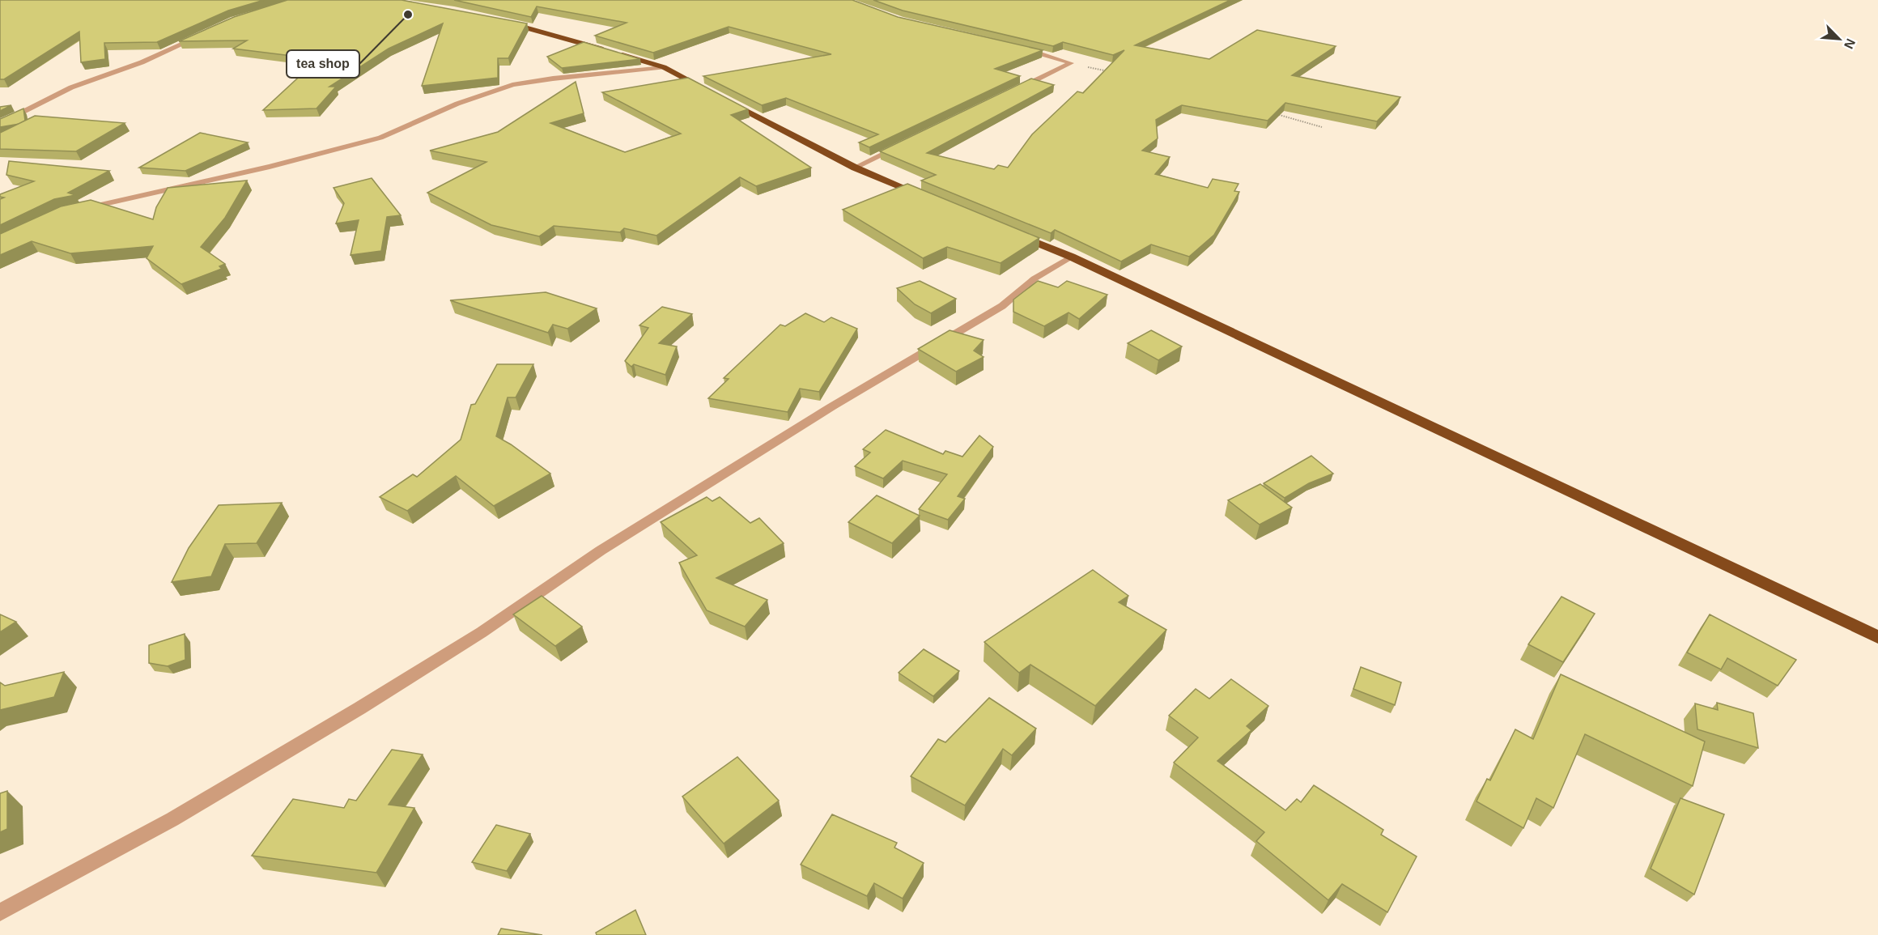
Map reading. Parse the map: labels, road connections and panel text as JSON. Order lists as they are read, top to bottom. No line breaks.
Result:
{"places":["tea shop"],"north":"bottom right"}
